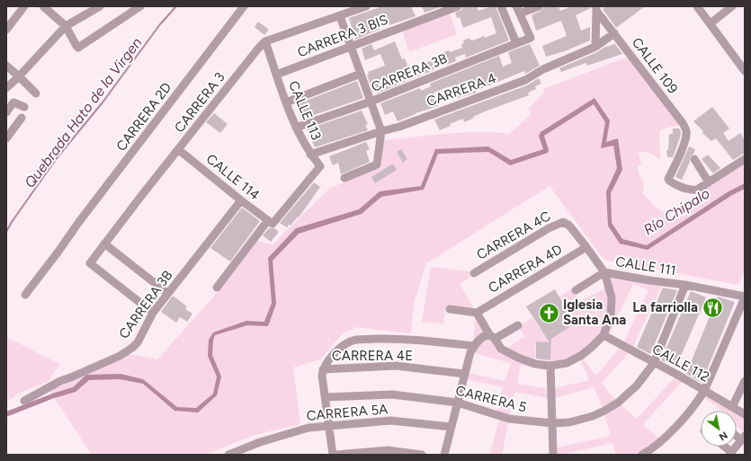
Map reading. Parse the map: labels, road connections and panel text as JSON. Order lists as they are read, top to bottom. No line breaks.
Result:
{"streets":{"street":["CARRERA 3 BIS","CALLE 109","CARRERA 3B","CARRERA 4","CARRERA 3","CALLE 113","CARRERA 2D","CALLE 114","CARRERA 4C","CALLE 111","CARRERA 4D","CARRERA 4E","CALLE 112","CARRERA 5","CARRERA 5A"]},"crossings":[["CARRERA 3 BIS","CALLE 113"],["CALLE 109","CARRERA 4"],["CARRERA 3B","CARRERA 3"],["CARRERA 3B","CALLE 113"],["CARRERA 3B","CALLE 114"],["CARRERA 4","CALLE 113"],["CARRERA 3","CALLE 113"],["CARRERA 3","CALLE 114"],["CALLE 113","CALLE 114"],["CARRERA 4C","CALLE 111"],["CALLE 111","CARRERA 4D"],["CALLE 111","CARRERA 5"],["CALLE 112","CARRERA 5"]],"water":["Quebrada Hato de la Virgen","Río Chipalo"],"places":{"restaurant":["La farriolla"],"church":["Iglesia Santa Ana"]},"north":"bottom right"}
